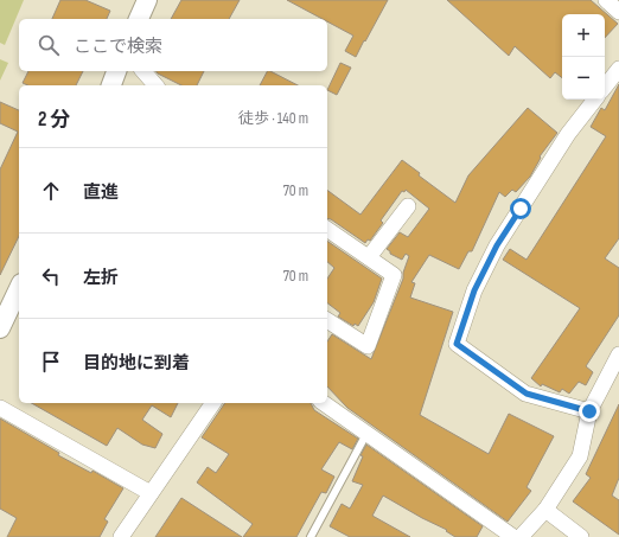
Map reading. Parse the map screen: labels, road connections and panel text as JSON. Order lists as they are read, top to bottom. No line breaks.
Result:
{"page":{"map_buttons":["+","−"],"search":"ここで検索","heading":["2 分","徒歩 · 140 m"],"list":[["直進","70 m"],["左折","70 m"],"目的地に到着"]}}
